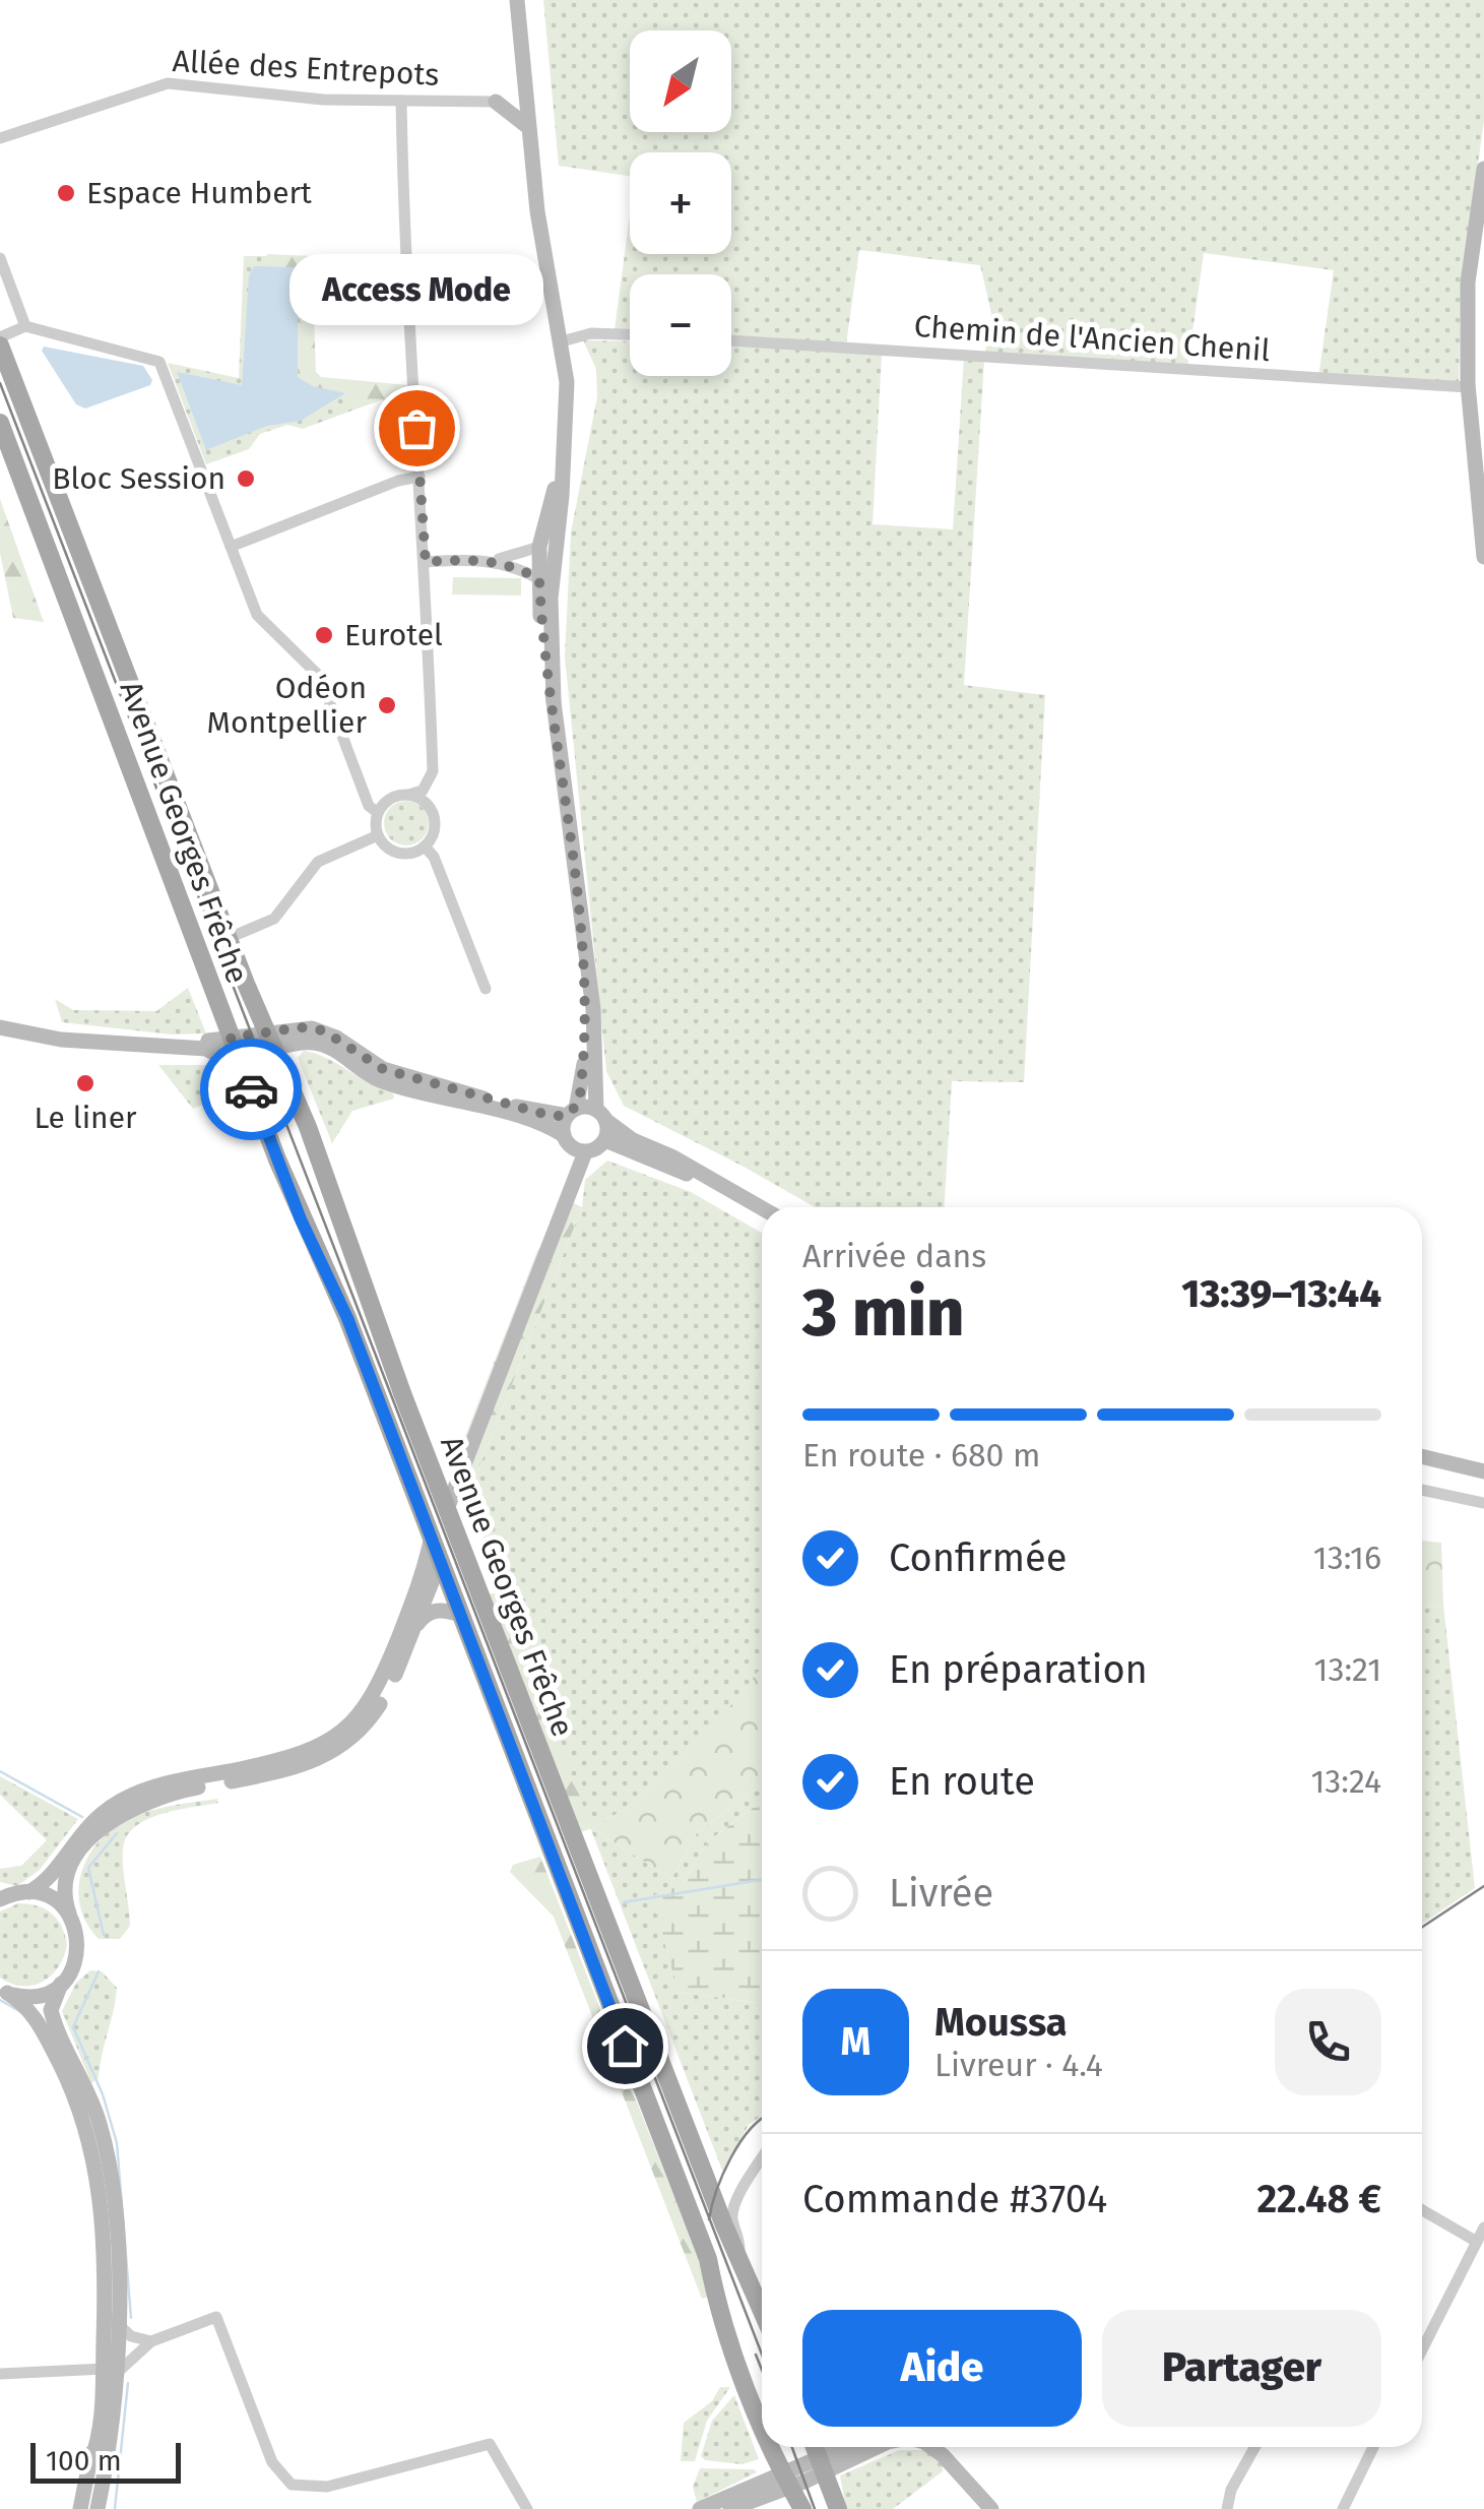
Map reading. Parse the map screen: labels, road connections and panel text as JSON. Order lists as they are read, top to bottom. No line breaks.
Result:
{"streets":{"main road":["Avenue Georges Frêche"],"street":["Allée des Entrepots","Chemin de l'Ancien Chenil"]},"places":["Espace Humbert","Access Mode","Bloc Session","Eurotel","Odéon Montpellier","Le liner"],"scale_bar":"100 m","north":"bottom left","page":{"map_buttons":["+","−"],"bubble":"Access Mode","heading":["3 min","Arrivée dans","13:39–13:44"],"panel":["Moussa","Livreur · 4.4","Commande #3704","22.48 €"],"bar":"En route · 680 m","list":[["Confirmée","13:16"],["En préparation","13:21"],["En route","13:24"],"Livrée"],"round":"M","buttons":["Aide","Partager"],"scale":"100 m"}}
